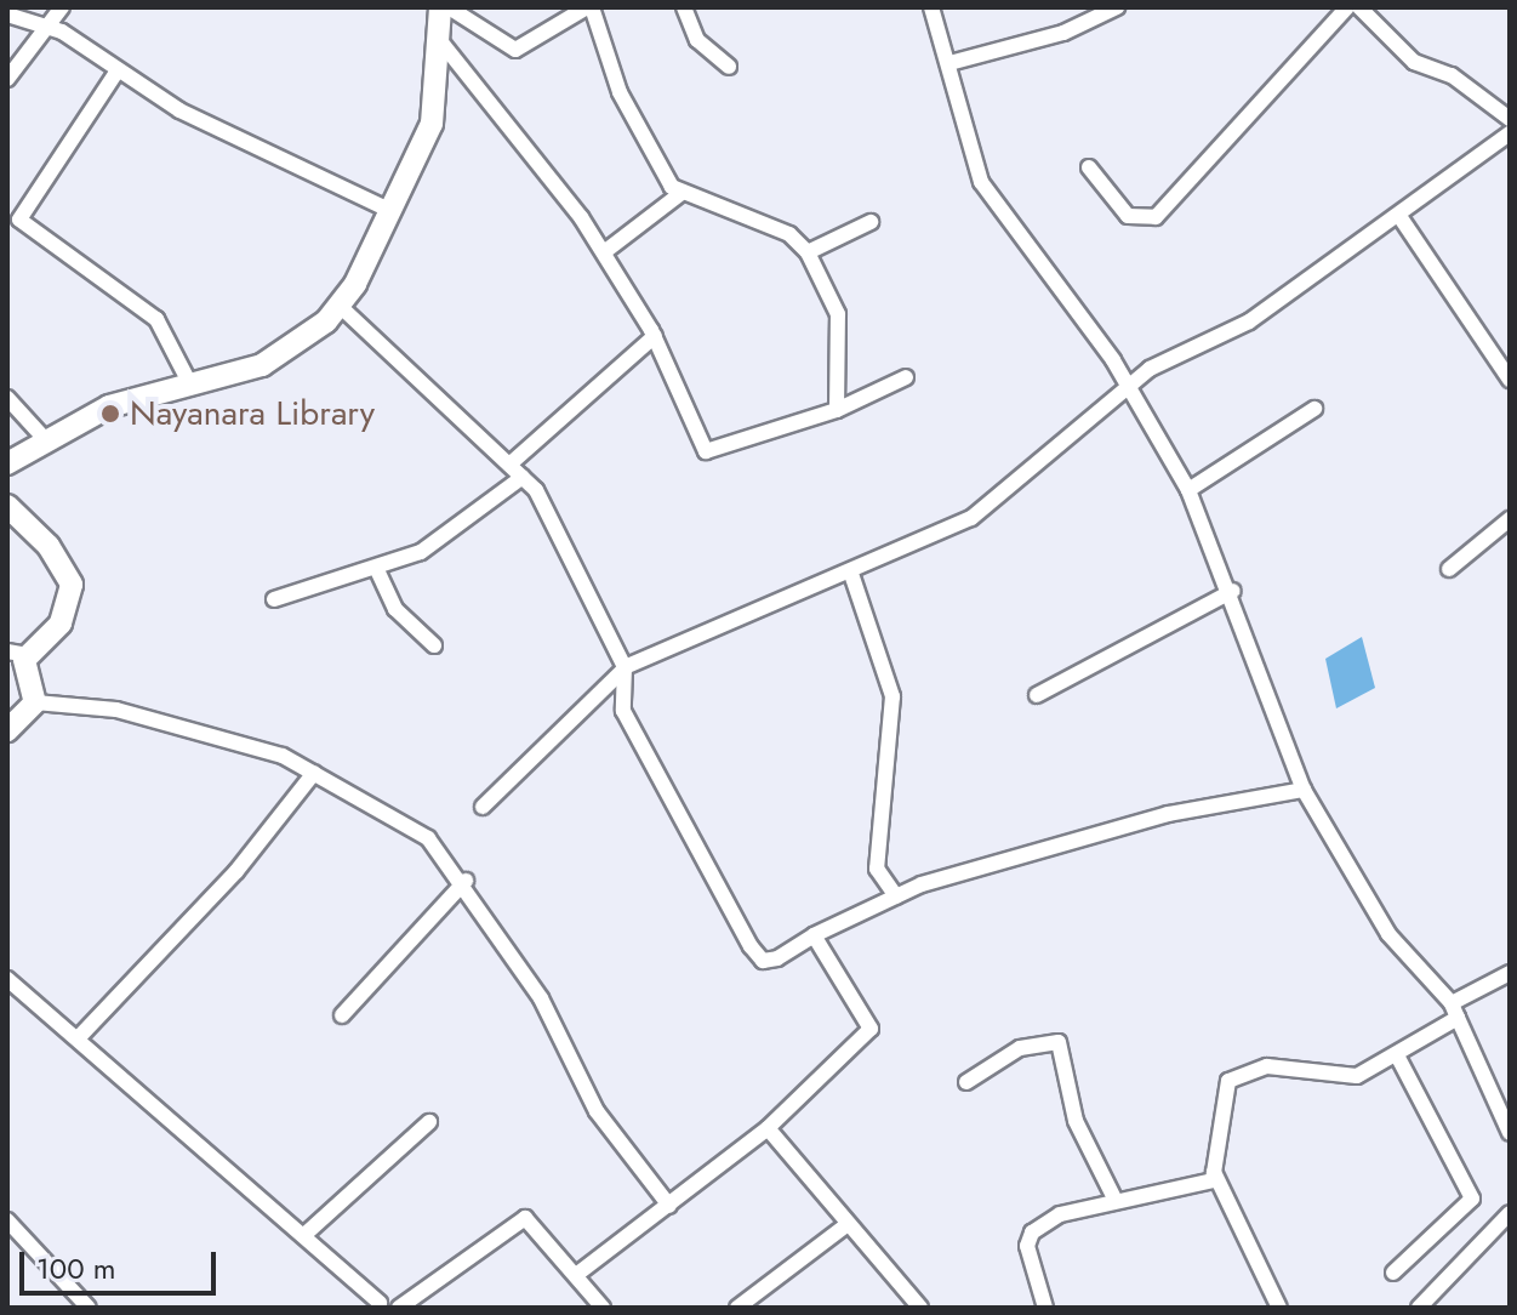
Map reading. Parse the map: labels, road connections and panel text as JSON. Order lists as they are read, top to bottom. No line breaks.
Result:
{"places":["Nayanara Library"],"scale_bar":"100 m"}
